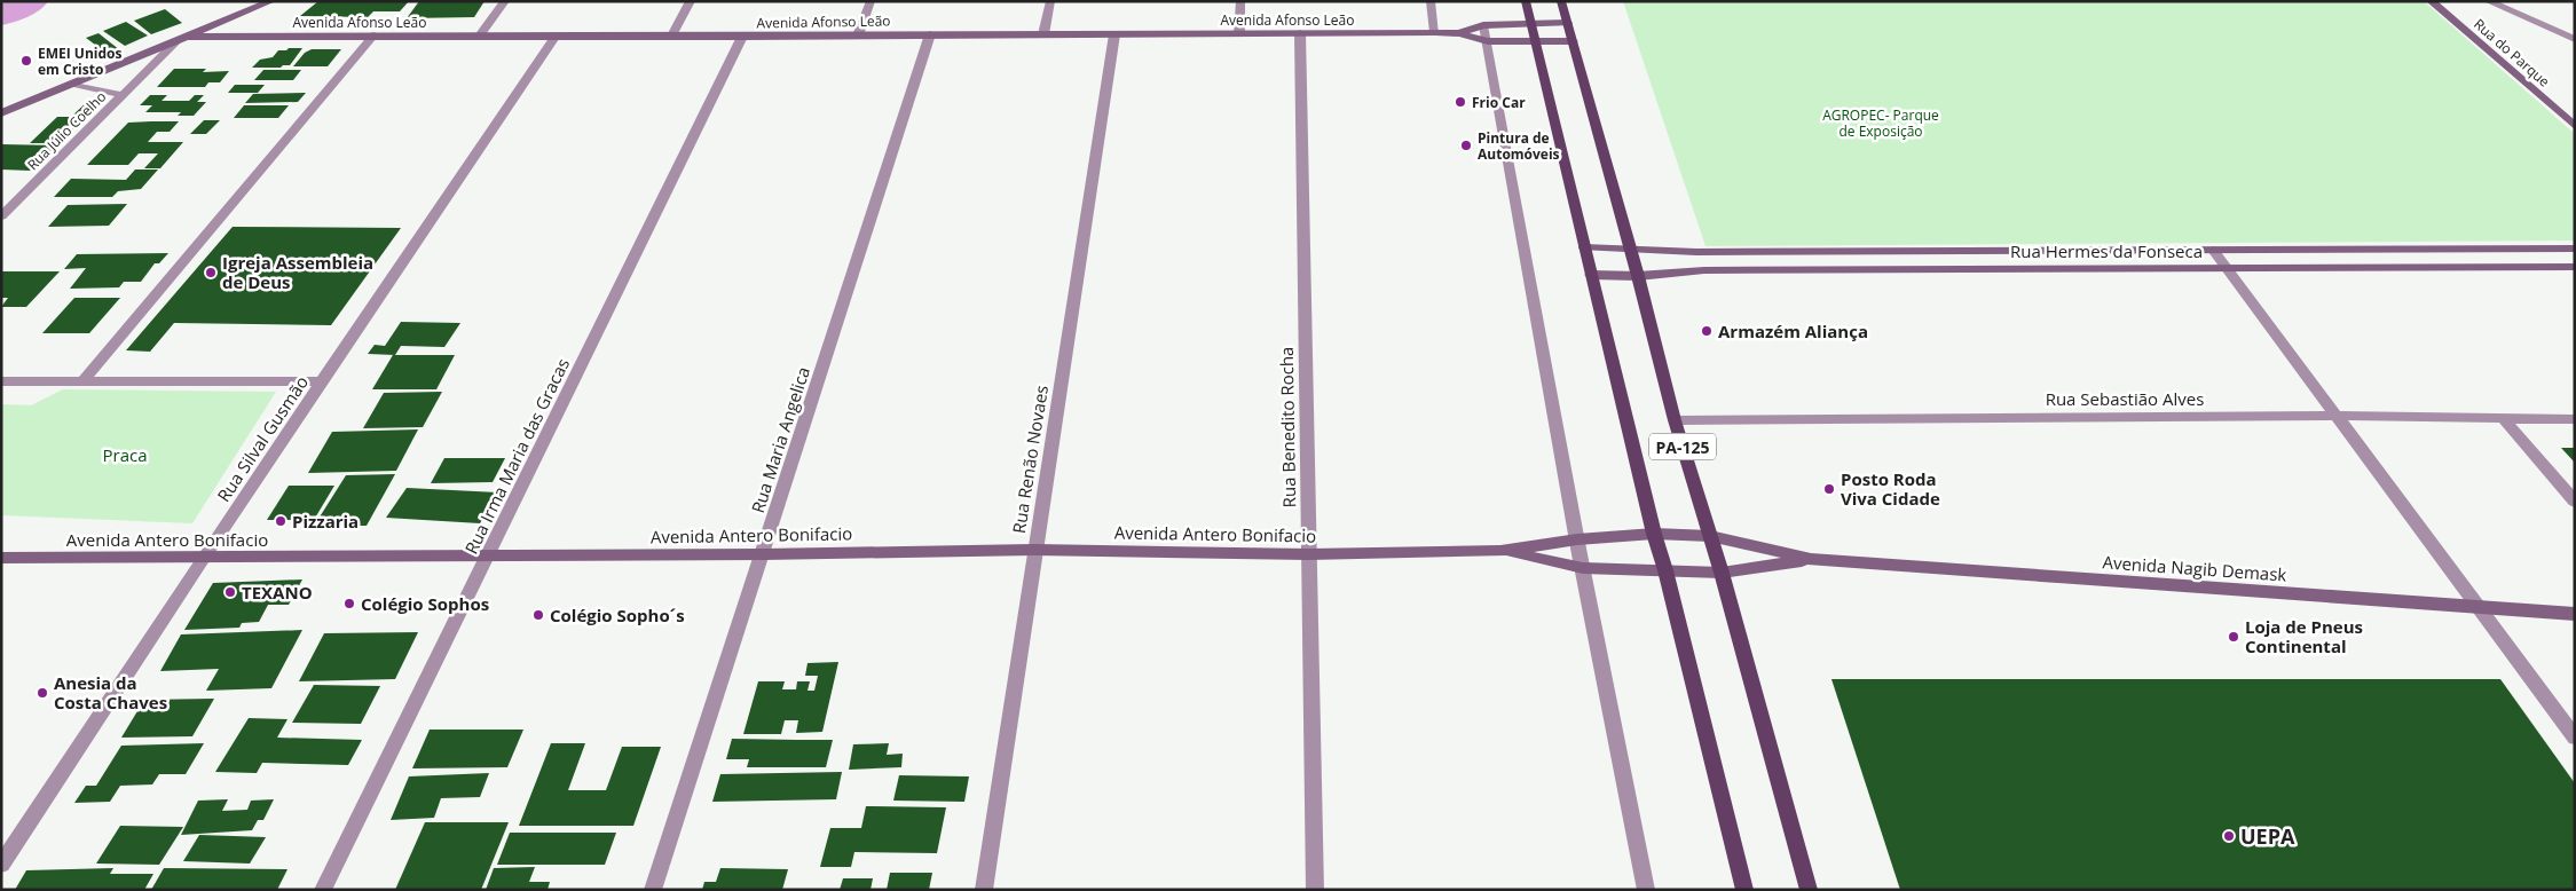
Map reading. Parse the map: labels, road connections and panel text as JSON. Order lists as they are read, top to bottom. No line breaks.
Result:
{"streets":{"main road":["PA-125"],"street":["Avenida Afonso Leão","Rua do Parque","Rua Júlio Coelho","Rua Hermes da Fonseca","Rua Sebastião Alves","Rua Benedito Rocha","Rua Silval Gusmão","Rua Maria Angelica","Rua Irma Maria das Gracas","Rua Renão Novaes","Avenida Antero Bonifacio","Avenida Nagib Demask"]},"crossings":[["Avenida Afonso Leão","Rua Benedito Rocha"],["Avenida Afonso Leão","Rua Silval Gusmão"],["Avenida Afonso Leão","Rua Maria Angelica"],["Avenida Afonso Leão","PA-125"],["Avenida Afonso Leão","Rua Irma Maria das Gracas"],["Avenida Afonso Leão","Rua Renão Novaes"],["Rua Hermes da Fonseca","PA-125"],["Rua Sebastião Alves","PA-125"],["Rua Benedito Rocha","Avenida Antero Bonifacio"],["Rua Silval Gusmão","Avenida Antero Bonifacio"],["Rua Maria Angelica","Avenida Antero Bonifacio"],["PA-125","Avenida Antero Bonifacio"],["PA-125","Avenida Nagib Demask"],["Rua Irma Maria das Gracas","Avenida Antero Bonifacio"],["Rua Renão Novaes","Avenida Antero Bonifacio"],["Avenida Antero Bonifacio","Avenida Nagib Demask"]],"parks":["AGROPEC- Parque de Exposição","Praca"],"places":["EMEI Unidos em Cristo","Frio Car","Pintura de Automóveis","Igreja Assembleia de Deus","Armazém Aliança","Posto Roda Viva Cidade","Pizzaria","TEXANO","Colégio Sophos","Colégio Sopho´s","Loja de Pneus Continental","Anesia da Costa Chaves","UEPA"]}
